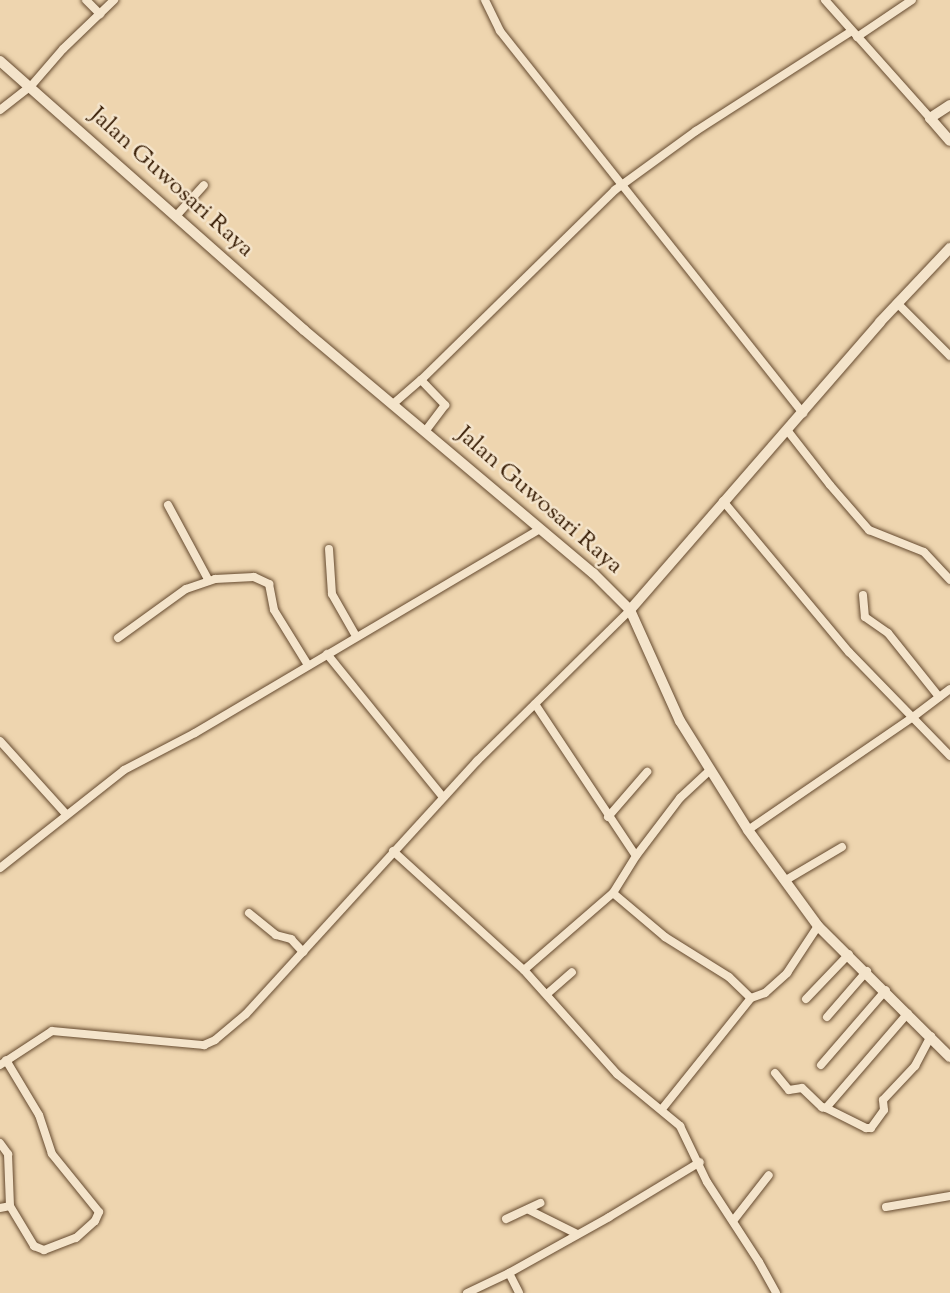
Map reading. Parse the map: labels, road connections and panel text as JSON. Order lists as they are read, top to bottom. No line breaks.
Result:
{"streets":{"street":["Jalan Guwosari Raya"]}}
